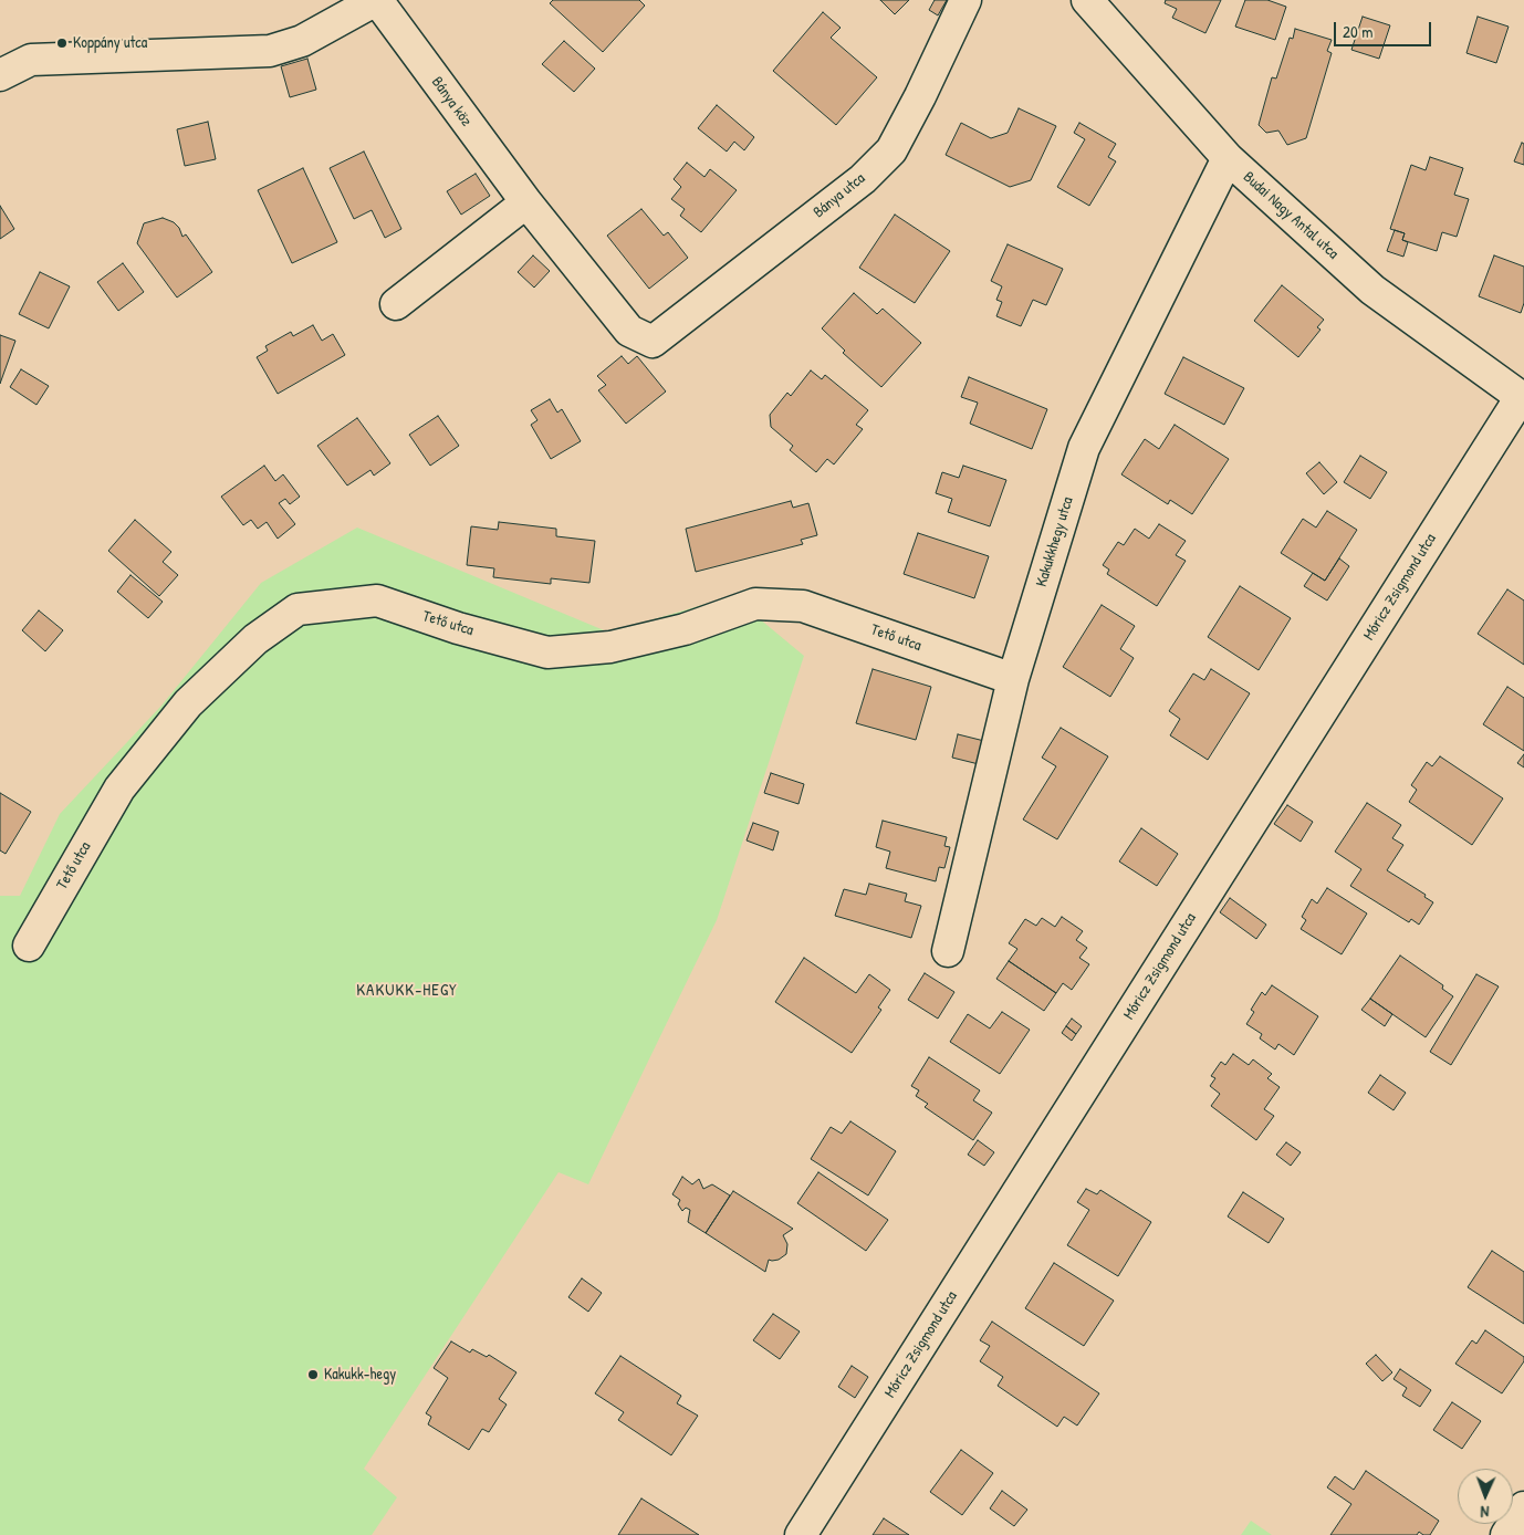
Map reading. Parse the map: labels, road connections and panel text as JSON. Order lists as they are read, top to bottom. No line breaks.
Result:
{"streets":{"street":["Bánya köz","Bánya utca","Budai Nagy Antal utca","Kakukkhegy utca","Móricz Zsigmond utca","Tető utca"]},"crossings":[["Bánya köz","Bánya utca"],["Budai Nagy Antal utca","Kakukkhegy utca"],["Budai Nagy Antal utca","Móricz Zsigmond utca"],["Kakukkhegy utca","Tető utca"]],"districts":["KAKUKK-HEGY"],"places":["Koppány utca","Kakukk-hegy"],"scale_bar":"20 m","north":"bottom"}
